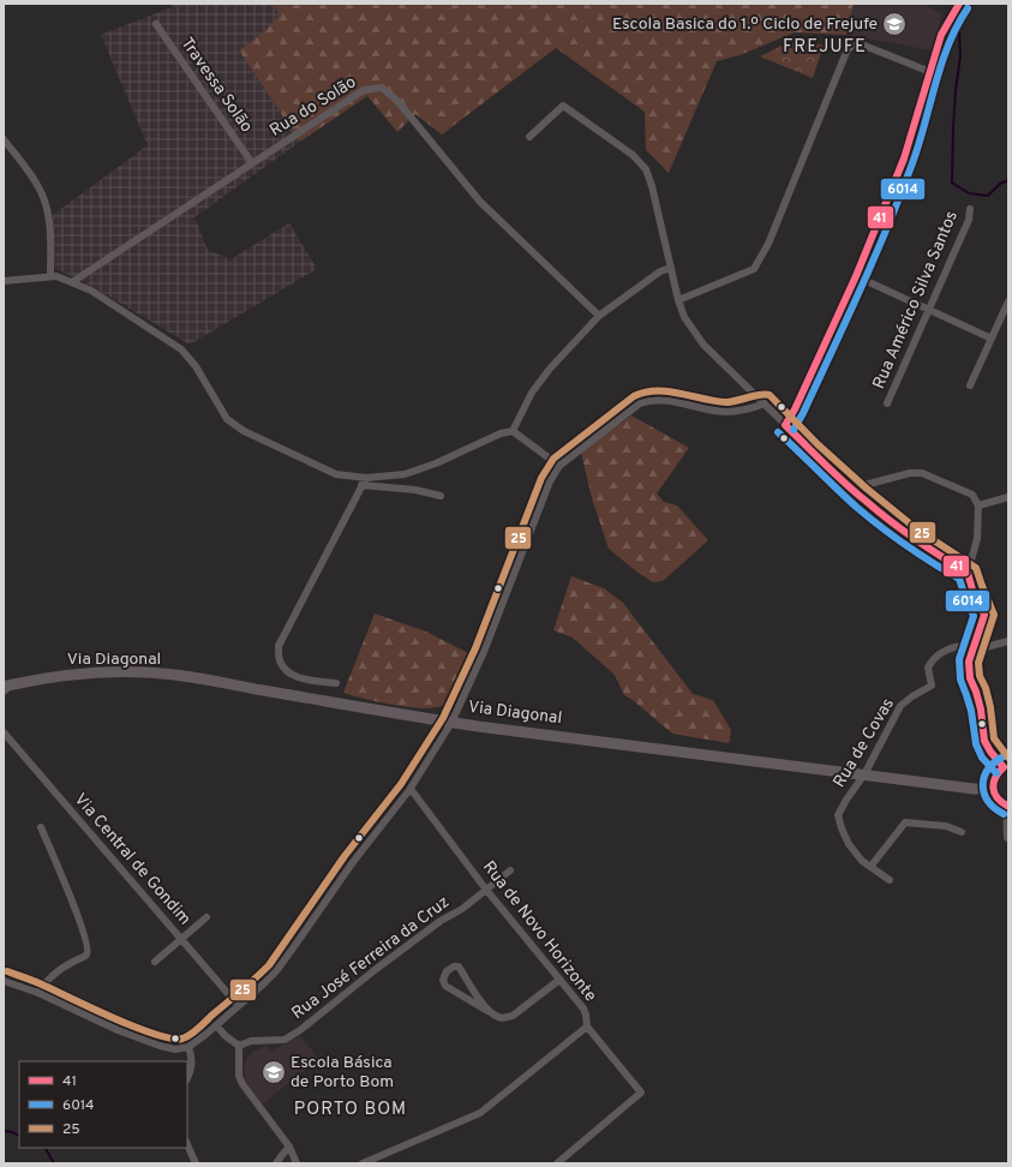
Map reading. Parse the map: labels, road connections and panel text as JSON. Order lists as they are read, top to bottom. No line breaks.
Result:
{"streets":{"main road":["Via Diagonal"],"street":["Travessa Solão","Rua do Solão","Rua Américo Silva Santos","Rua de Covas","Via Central de Gondim","Rua de Novo Horizonte","Rua José Ferreira da Cruz"]},"crossings":[["Travessa Solão","Rua do Solão"],["Via Diagonal","Rua de Covas"],["Rua de Novo Horizonte","Rua José Ferreira da Cruz"]],"districts":["FREJUFE","PORTO BOM"],"places":{"school or university":["Escola Basica do 1.º Ciclo de Frejufe","Escola Básica de Porto Bom"]},"lines":["transit line 41","transit line 6014","transit line 25"],"legend":["41","6014","25"]}
